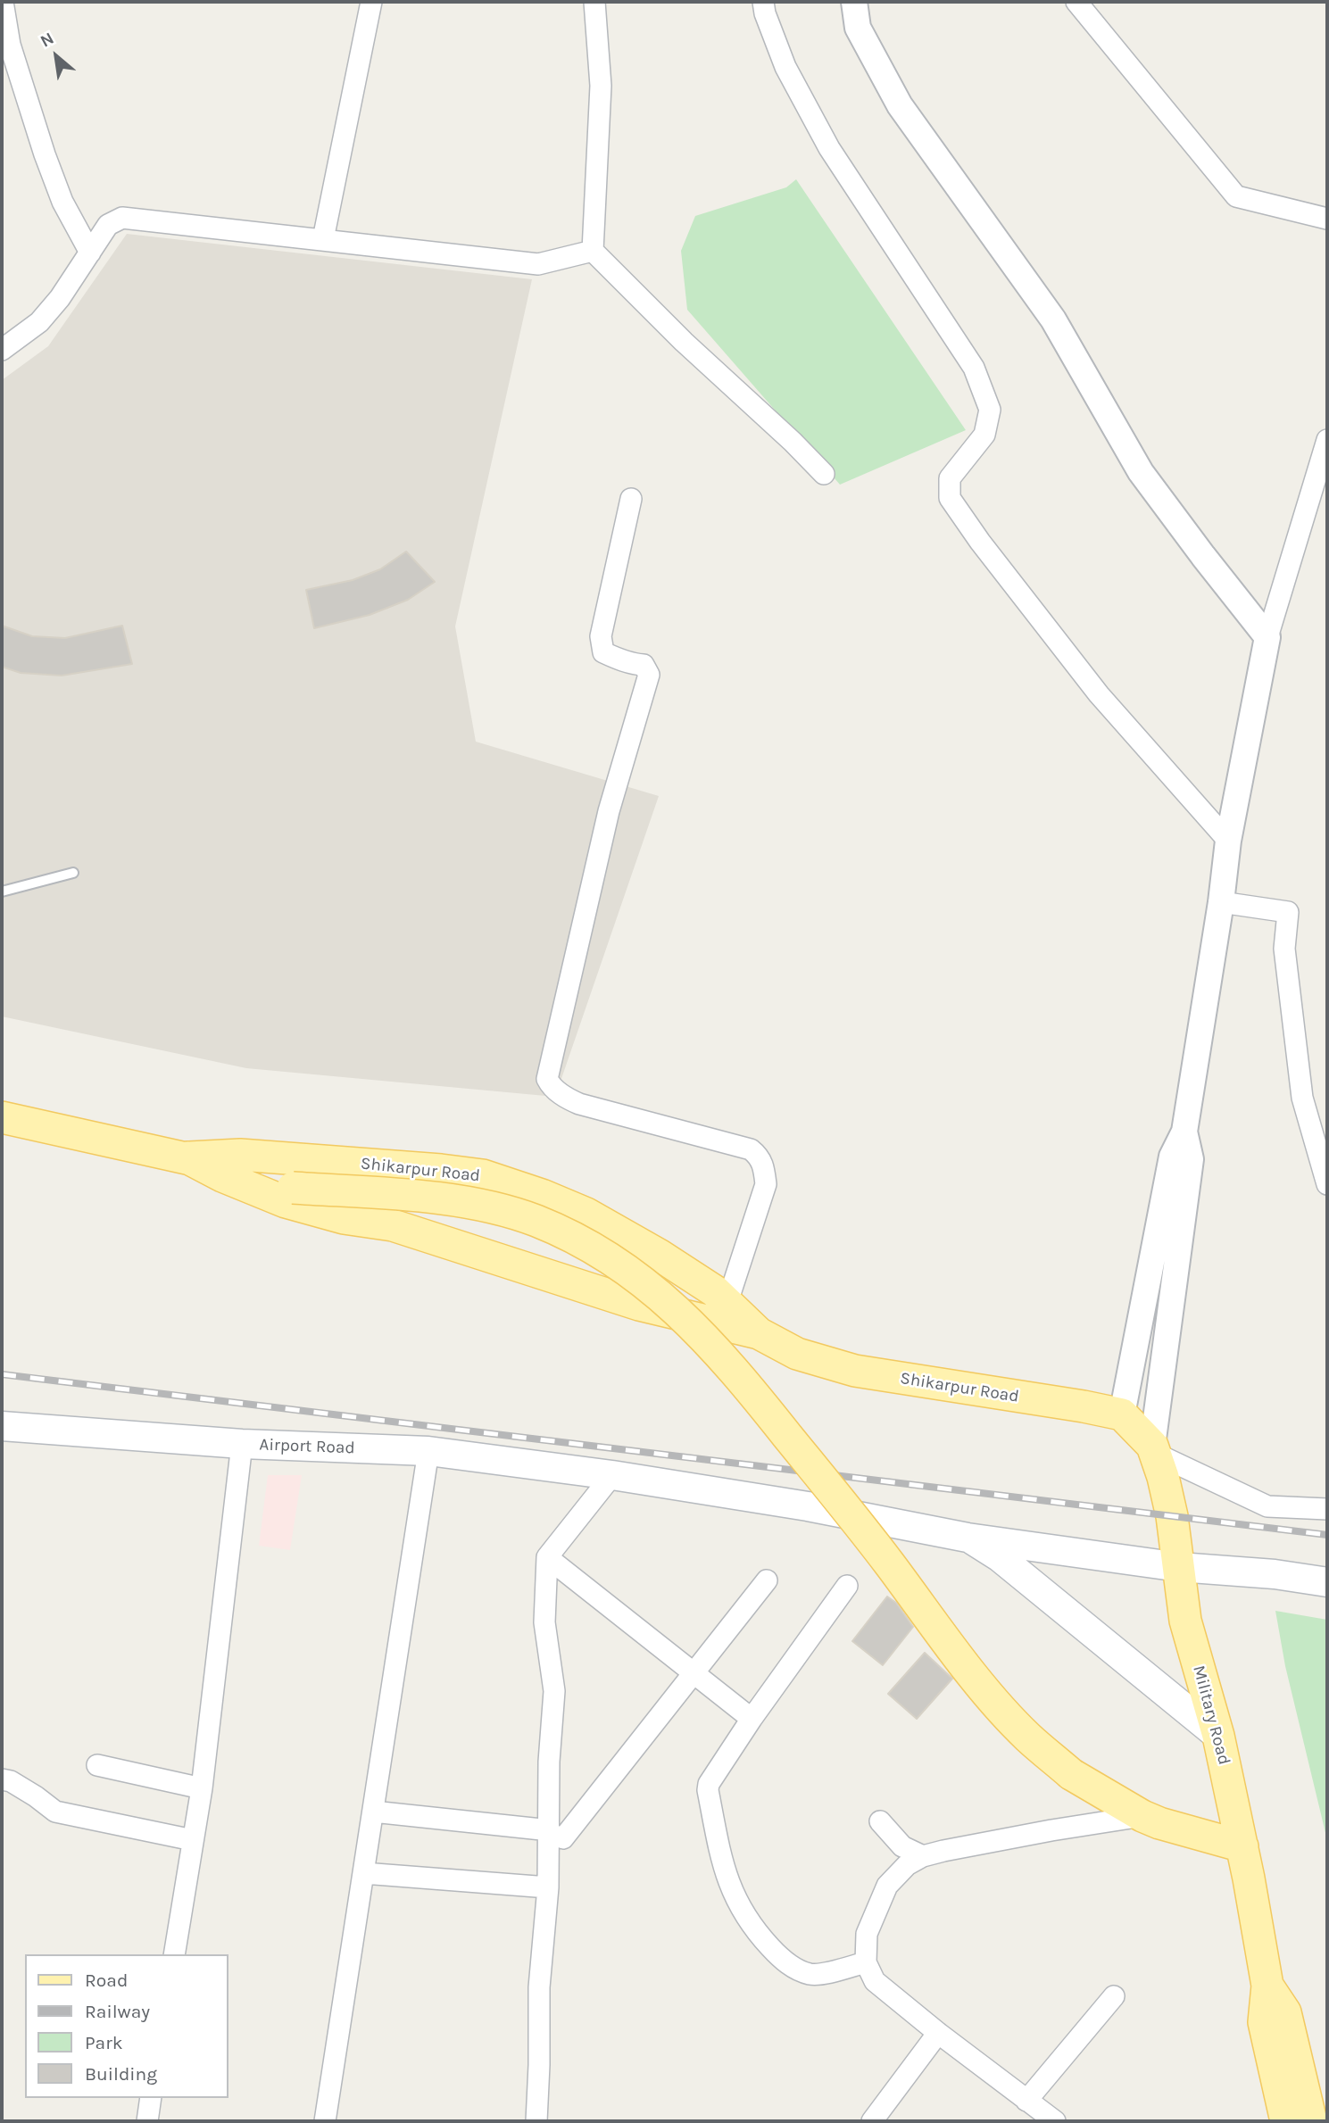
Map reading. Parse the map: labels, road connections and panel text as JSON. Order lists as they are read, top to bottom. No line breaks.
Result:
{"streets":{"main road":["Shikarpur Road","Airport Road","Military Road"]},"legend":["Road","Railway","Park","Building"],"north":"top left"}
